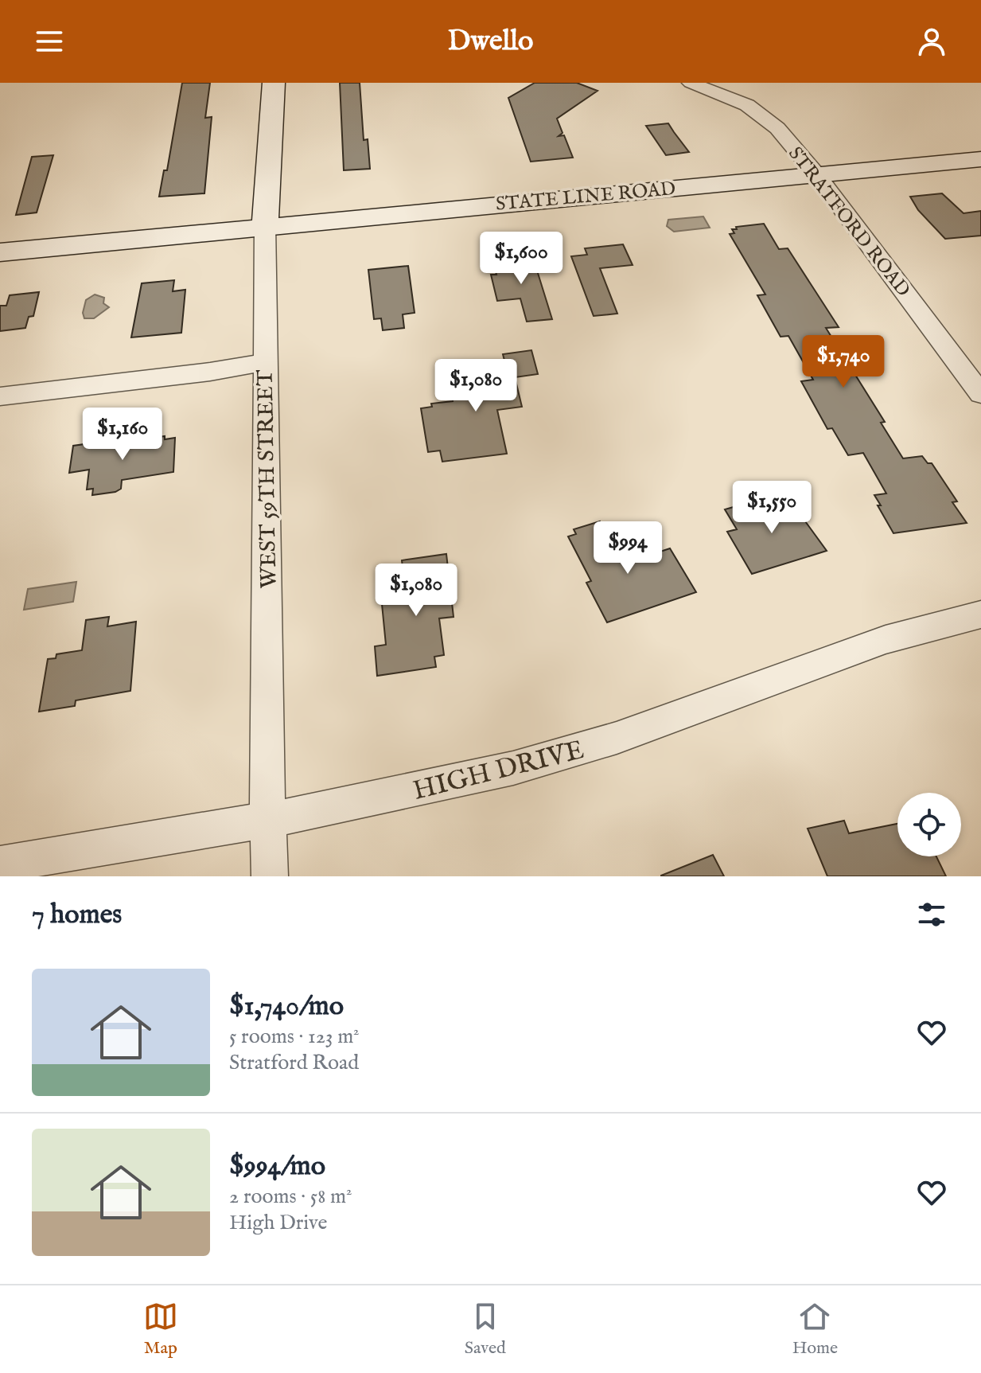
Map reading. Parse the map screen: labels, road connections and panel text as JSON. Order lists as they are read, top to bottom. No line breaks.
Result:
{"streets":{"main road":["STATE LINE ROAD","WEST 59TH STREET"],"street":["STRATFORD ROAD","HIGH DRIVE"]},"crossings":[["STATE LINE ROAD","STRATFORD ROAD"],["STATE LINE ROAD","WEST 59TH STREET"],["WEST 59TH STREET","HIGH DRIVE"]],"page":{"header":"Dwello","price":["$1,600","$1,740","$1,080","$1,160","$1,550","$994","$1,080"],"heading":"7 homes","list":[{"name":"$1,740/mo","note":"5 rooms · 123 m² · Stratford Road"},{"name":"$994/mo","note":"2 rooms · 58 m² · High Drive"}],"tabs":["Map","Saved","Home"]}}
